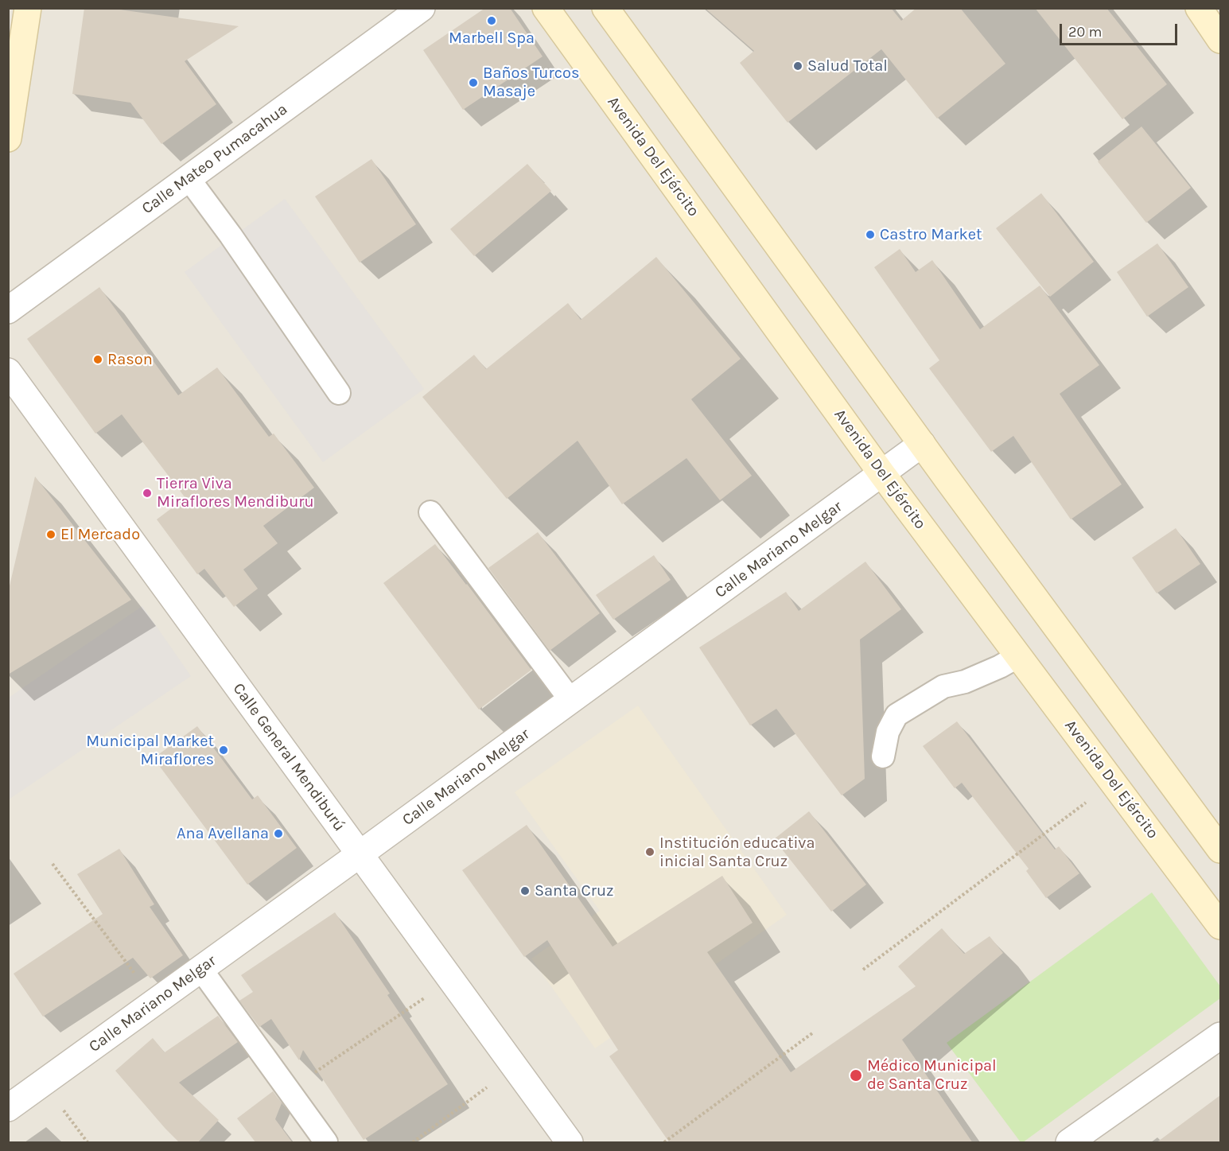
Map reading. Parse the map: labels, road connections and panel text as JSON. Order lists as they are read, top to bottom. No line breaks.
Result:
{"streets":{"main road":["Avenida Del Ejército"],"street":["Calle Mateo Pumacahua","Calle Mariano Melgar","Calle General Mendiburú"]},"crossings":[["Avenida Del Ejército","Calle Mariano Melgar"],["Calle Mariano Melgar","Calle General Mendiburú"]],"places":["Marbell Spa","Salud Total","Baños Turcos Masaje","Castro Market","Rason","Tierra Viva Miraflores Mendiburu","El Mercado","Municipal Market Miraflores","Ana Avellana","Institución educativa inicial Santa Cruz","Santa Cruz","Médico Municipal de Santa Cruz"],"scale_bar":"20 m"}
